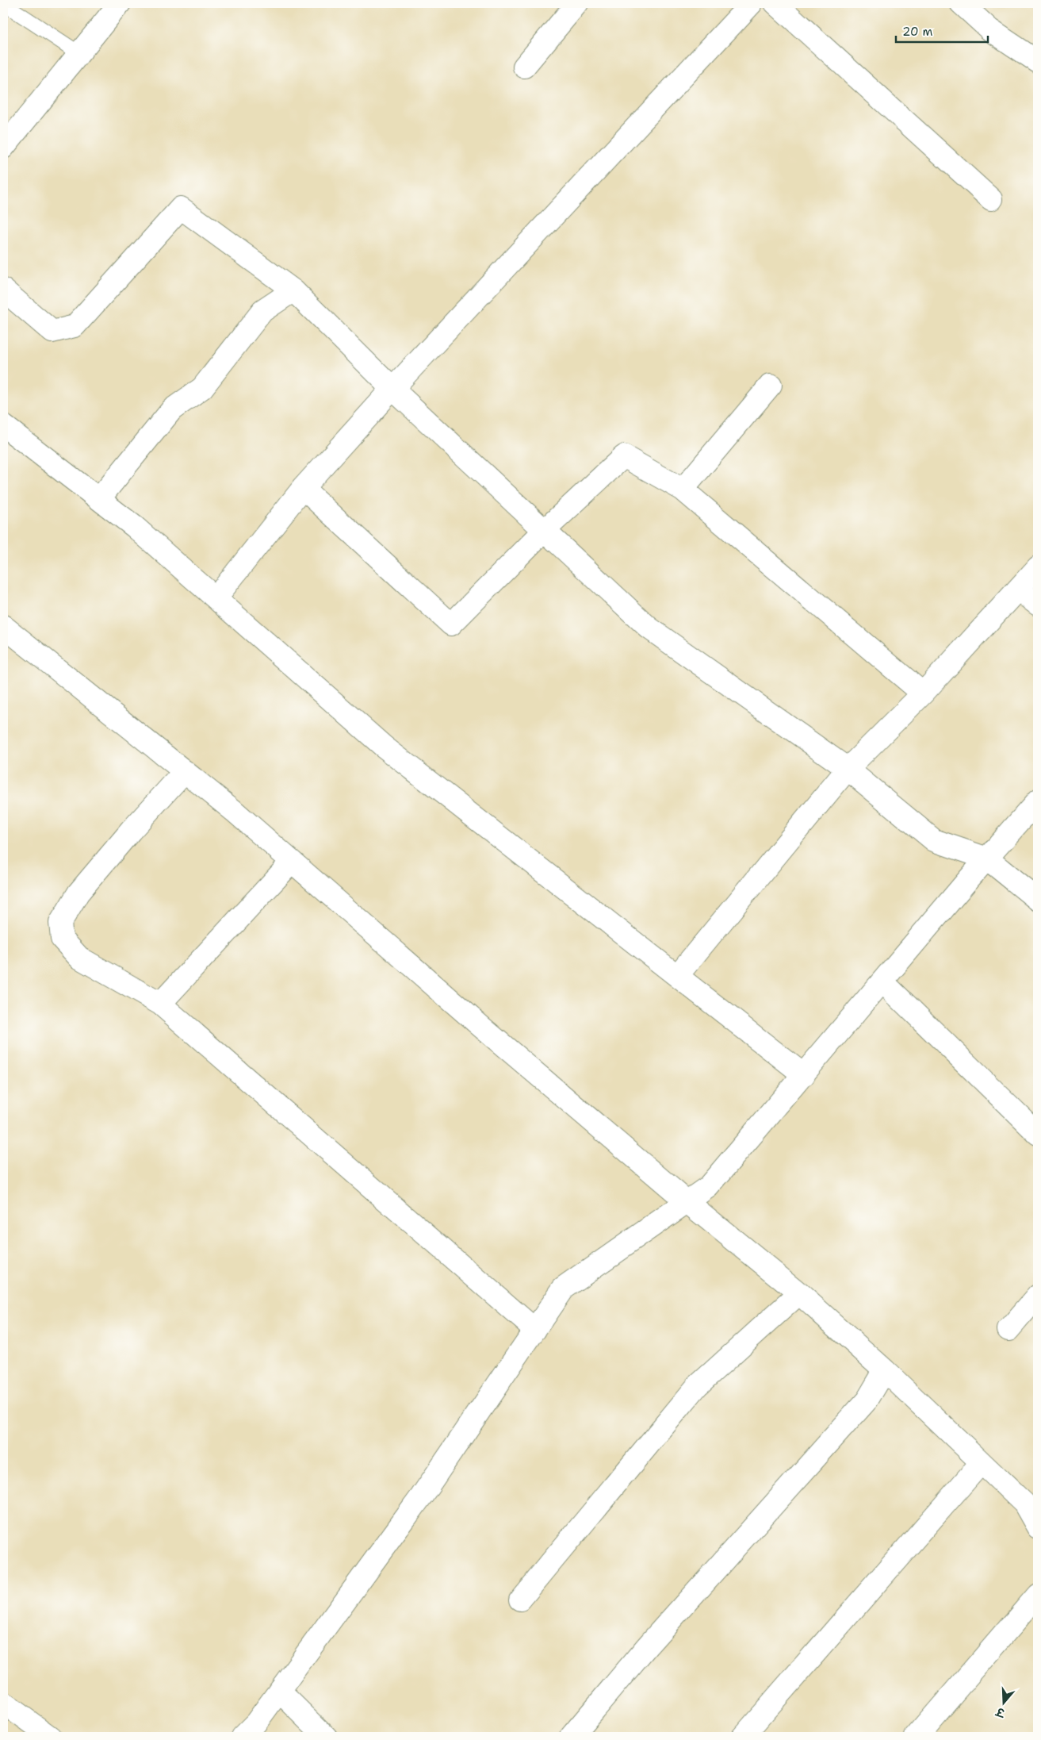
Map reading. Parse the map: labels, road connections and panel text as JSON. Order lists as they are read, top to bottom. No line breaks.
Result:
{"scale_bar":"20 m","north":"bottom"}
